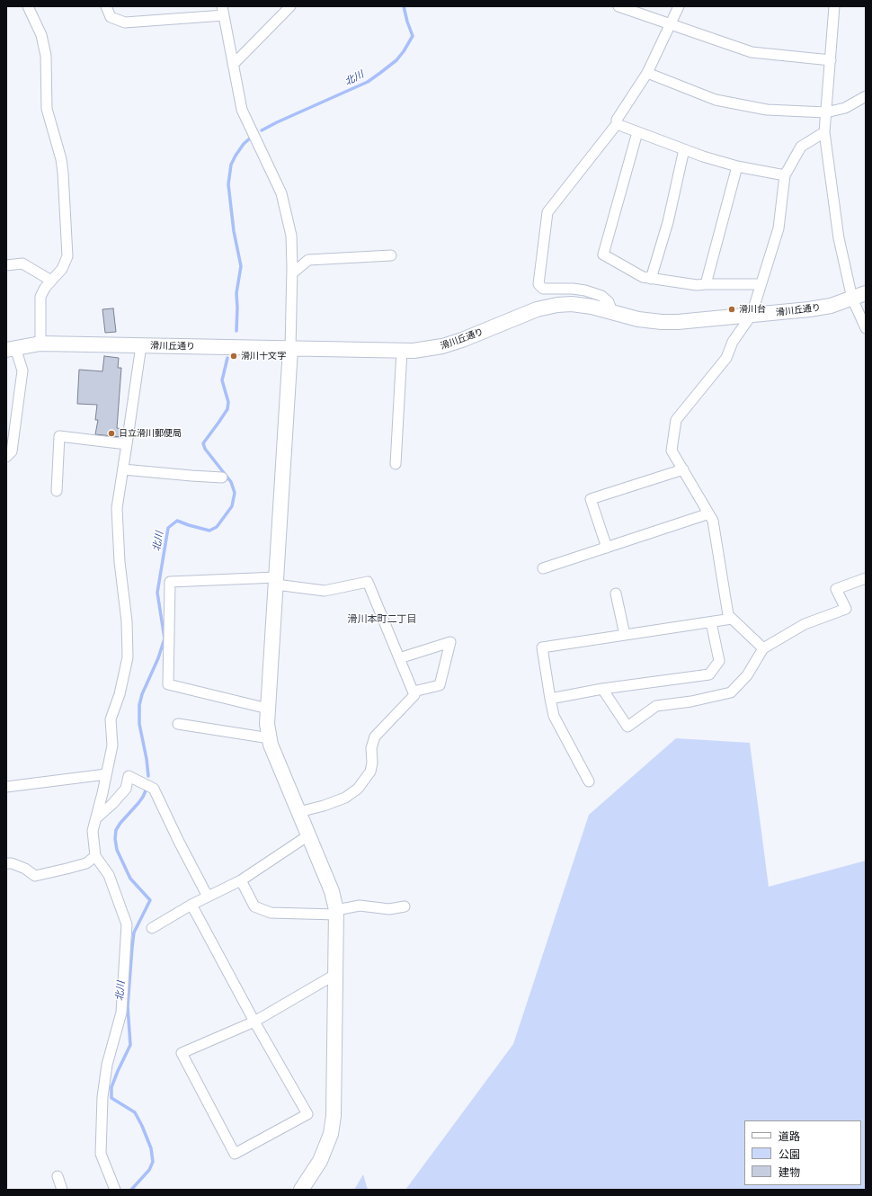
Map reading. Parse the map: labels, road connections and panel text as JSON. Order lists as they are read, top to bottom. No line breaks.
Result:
{"streets":{"street":["滑川丘通り"]},"districts":["滑川本町二丁目"],"water":["北川"],"places":["滑川台","滑川十文字","日立滑川郵便局"],"legend":["道路","公園","建物"]}
